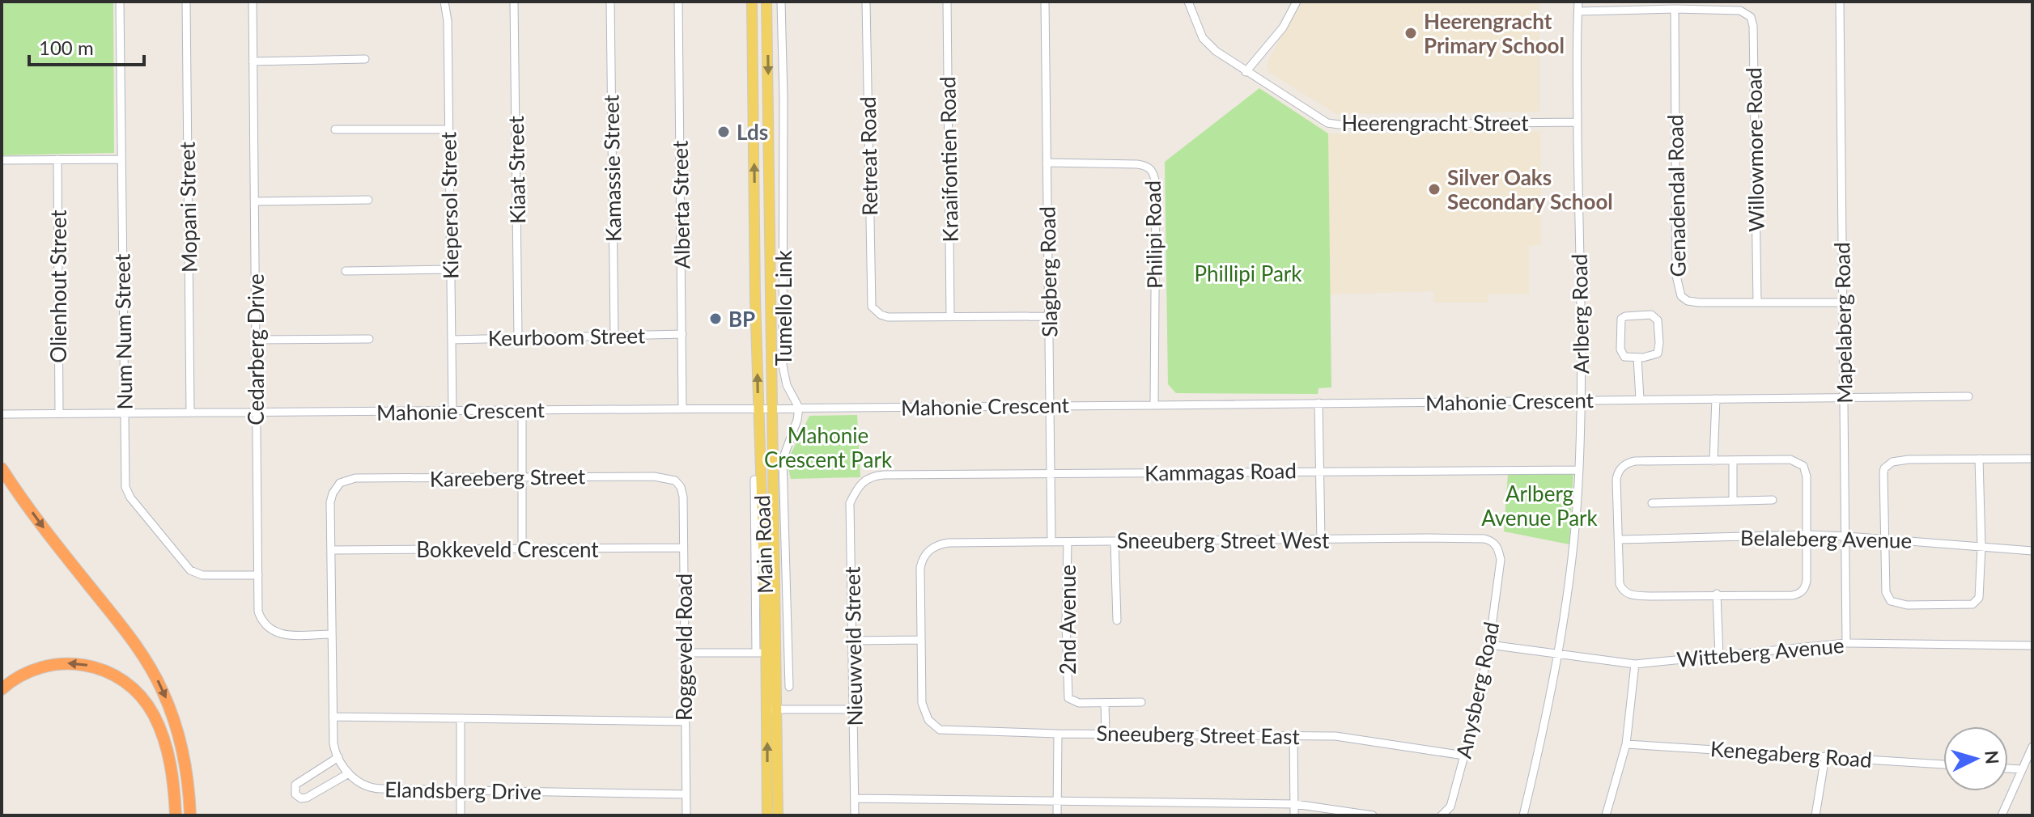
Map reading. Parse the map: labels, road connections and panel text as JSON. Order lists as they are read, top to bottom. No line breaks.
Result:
{"streets":{"main road":["Main Road"],"street":["Heerengracht Street","Willowmore Road","Retreat Road","Kraaifontien Road","Kamassie Street","Kiaat Street","Genadendal Road","Alberta Street","Kiepersol Street","Mopani Street","Philipi Road","Slagberg Road","Olienhout Street","Tumello Link","Arlberg Road","Mapelaberg Road","Num Num Street","Keurboom Street","Cedarberg Drive","Mahonie Crescent","Kammagas Road","Kareeberg Street","Belaleberg Avenue","Sneeuberg Street West","Bokkeveld Crescent","2nd Avenue","Nieuwveld Street","Roggeveld Road","Witteberg Avenue","Anysberg Road","Sneeuberg Street East","Kenegaberg Road","Elandsberg Drive"]},"crossings":[["Heerengracht Street","Arlberg Road"],["Willowmore Road","Genadendal Road"],["Retreat Road","Kraaifontien Road"],["Kamassie Street","Keurboom Street"],["Kiaat Street","Keurboom Street"],["Genadendal Road","Mapelaberg Road"],["Alberta Street","Keurboom Street"],["Alberta Street","Mahonie Crescent"],["Kiepersol Street","Keurboom Street"],["Kiepersol Street","Mahonie Crescent"],["Mopani Street","Mahonie Crescent"],["Philipi Road","Slagberg Road"],["Philipi Road","Mahonie Crescent"],["Slagberg Road","Mahonie Crescent"],["Slagberg Road","Kammagas Road"],["Slagberg Road","Sneeuberg Street West"],["Olienhout Street","Mahonie Crescent"],["Tumello Link","Mahonie Crescent"],["Arlberg Road","Mahonie Crescent"],["Arlberg Road","Kammagas Road"],["Arlberg Road","Witteberg Avenue"],["Mapelaberg Road","Mahonie Crescent"],["Mapelaberg Road","Belaleberg Avenue"],["Mapelaberg Road","Witteberg Avenue"],["Num Num Street","Cedarberg Drive"],["Num Num Street","Mahonie Crescent"],["Cedarberg Drive","Mahonie Crescent"],["Cedarberg Drive","Elandsberg Drive"],["Mahonie Crescent","Main Road"],["Kammagas Road","Nieuwveld Street"],["Kareeberg Street","Roggeveld Road"],["Kareeberg Street","Elandsberg Drive"],["Sneeuberg Street West","2nd Avenue"],["Sneeuberg Street West","Anysberg Road"],["Sneeuberg Street West","Sneeuberg Street East"],["Bokkeveld Crescent","Roggeveld Road"],["Bokkeveld Crescent","Elandsberg Drive"],["Roggeveld Road","Elandsberg Drive"],["Witteberg Avenue","Anysberg Road"],["Anysberg Road","Sneeuberg Street East"]],"parks":["Phillipi Park","Mahonie Crescent Park","Arlberg Avenue Park"],"places":["Heerengracht Primary School","Lds","Silver Oaks Secondary School","BP"],"scale_bar":"100 m","north":"right"}
